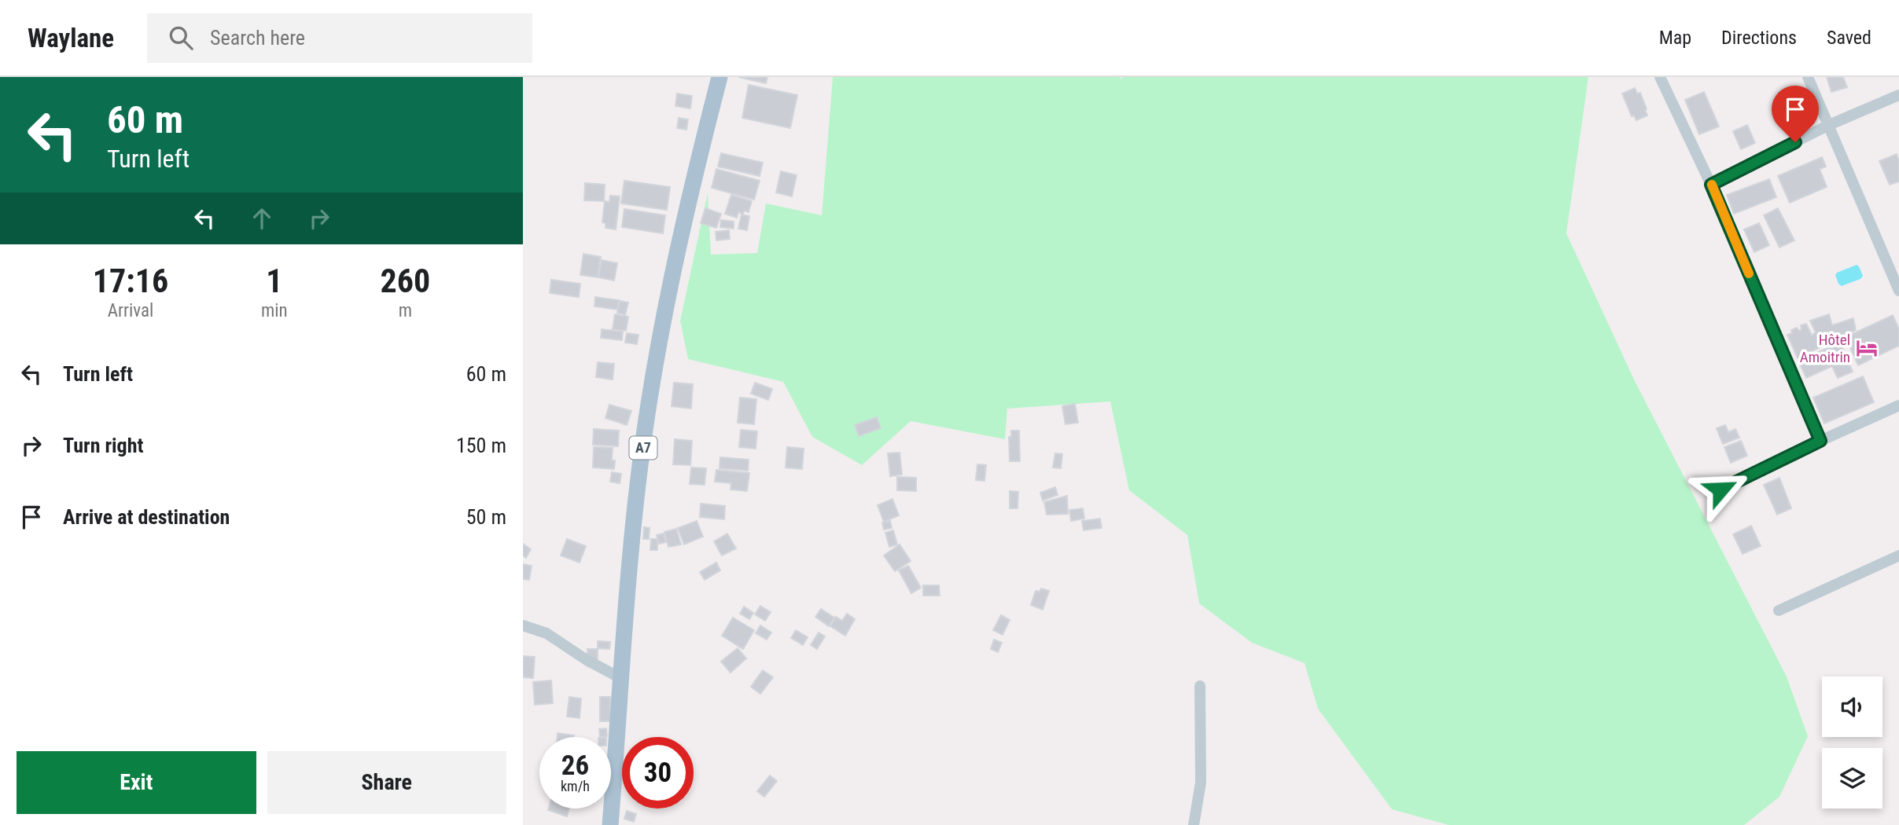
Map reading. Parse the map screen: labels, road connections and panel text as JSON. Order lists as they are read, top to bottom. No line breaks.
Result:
{"streets":{"main road":["A7"]},"places":{"hotel":["Hôtel Amoitrin"]},"page":{"header":"Waylane","search":"Search here","nav":["Map","Directions","Saved"],"turn":["60 m","Turn left"],"eta":["17:16","Arrival","1","min","260","m"],"list":[{"name":"Turn left","value":"60 m"},{"name":"Turn right","value":"150 m"},{"name":"Arrive at destination","value":"50 m"}],"speed":"26 km/h","limit":"30","buttons":["Exit","Share"]}}
